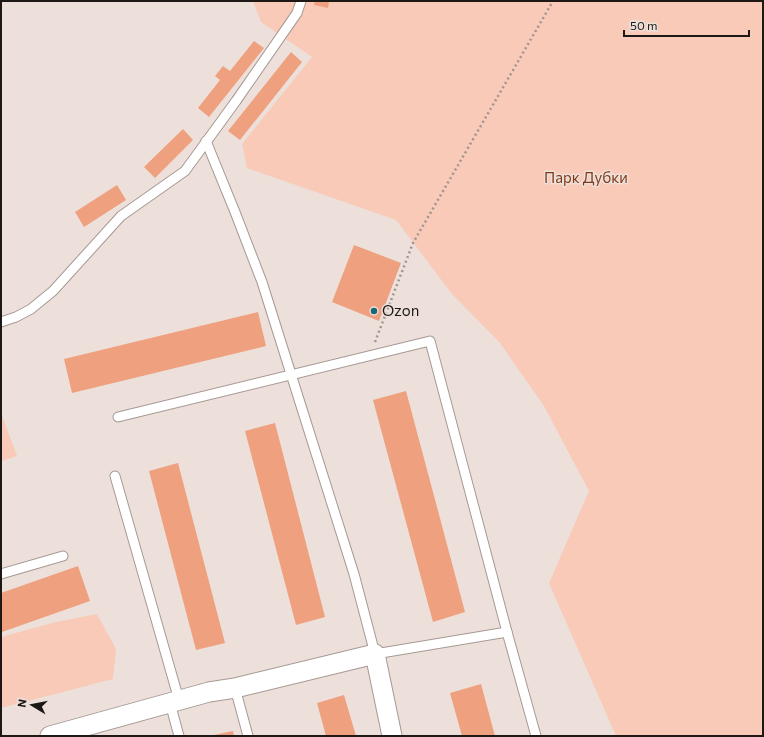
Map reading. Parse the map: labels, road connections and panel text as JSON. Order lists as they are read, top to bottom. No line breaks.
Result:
{"parks":["Парк Дубки"],"places":["Ozon"],"scale_bar":"50 m","north":"left"}
